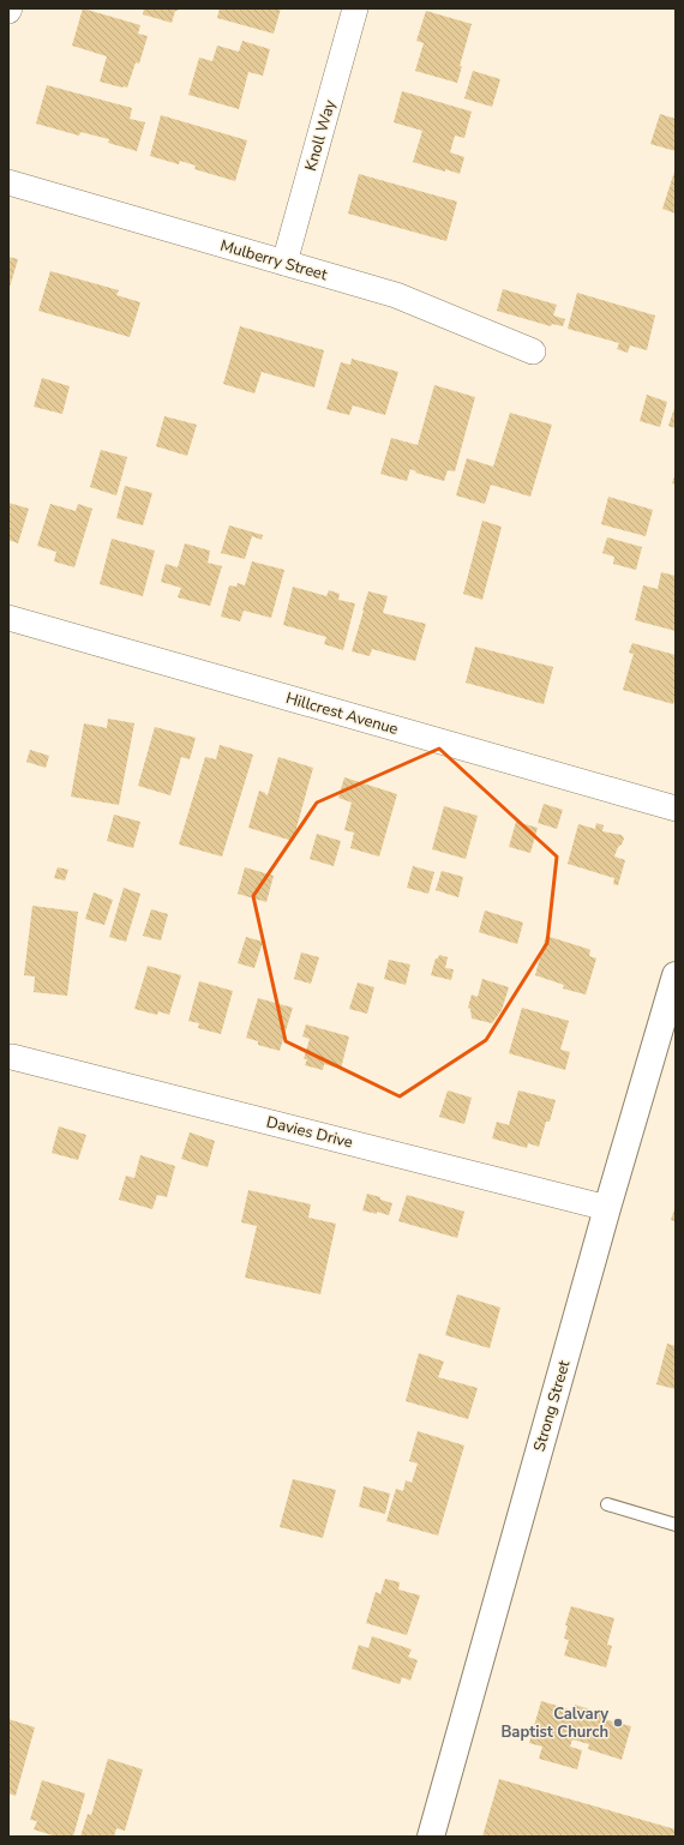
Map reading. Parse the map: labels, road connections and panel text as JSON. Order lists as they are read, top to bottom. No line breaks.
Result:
{"streets":{"street":["Knoll Way","Mulberry Street","Hillcrest Avenue","Davies Drive","Strong Street"]},"crossings":[["Knoll Way","Mulberry Street"],["Davies Drive","Strong Street"]],"places":["Calvary Baptist Church"]}
